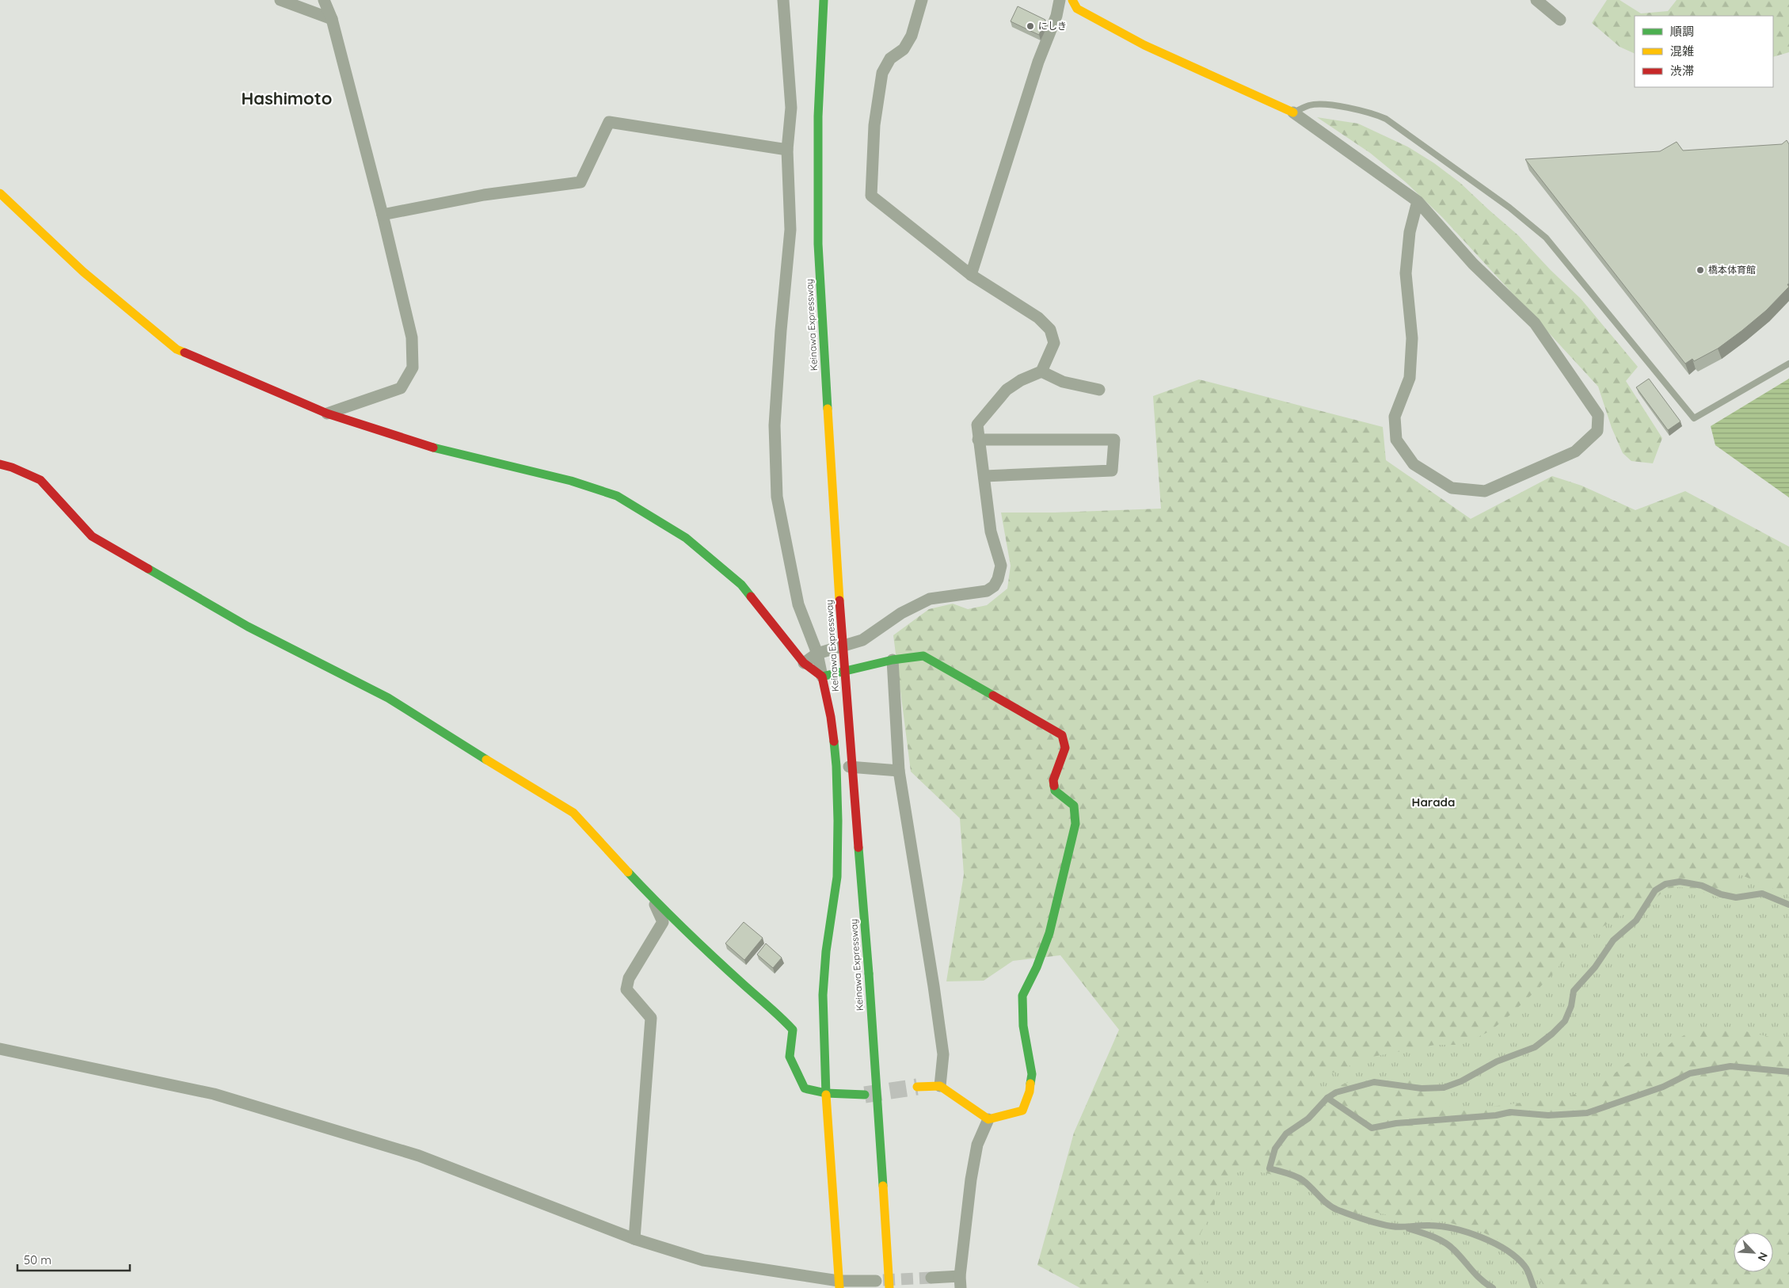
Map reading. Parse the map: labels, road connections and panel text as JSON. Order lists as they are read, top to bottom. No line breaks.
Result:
{"streets":{"main road":["Keinawa Expressway"]},"districts":["Hashimoto","Harada"],"places":["にしき","橋本体育館"],"legend":["順調","混雑","渋滞"],"scale_bar":"50 m","north":"bottom right"}
